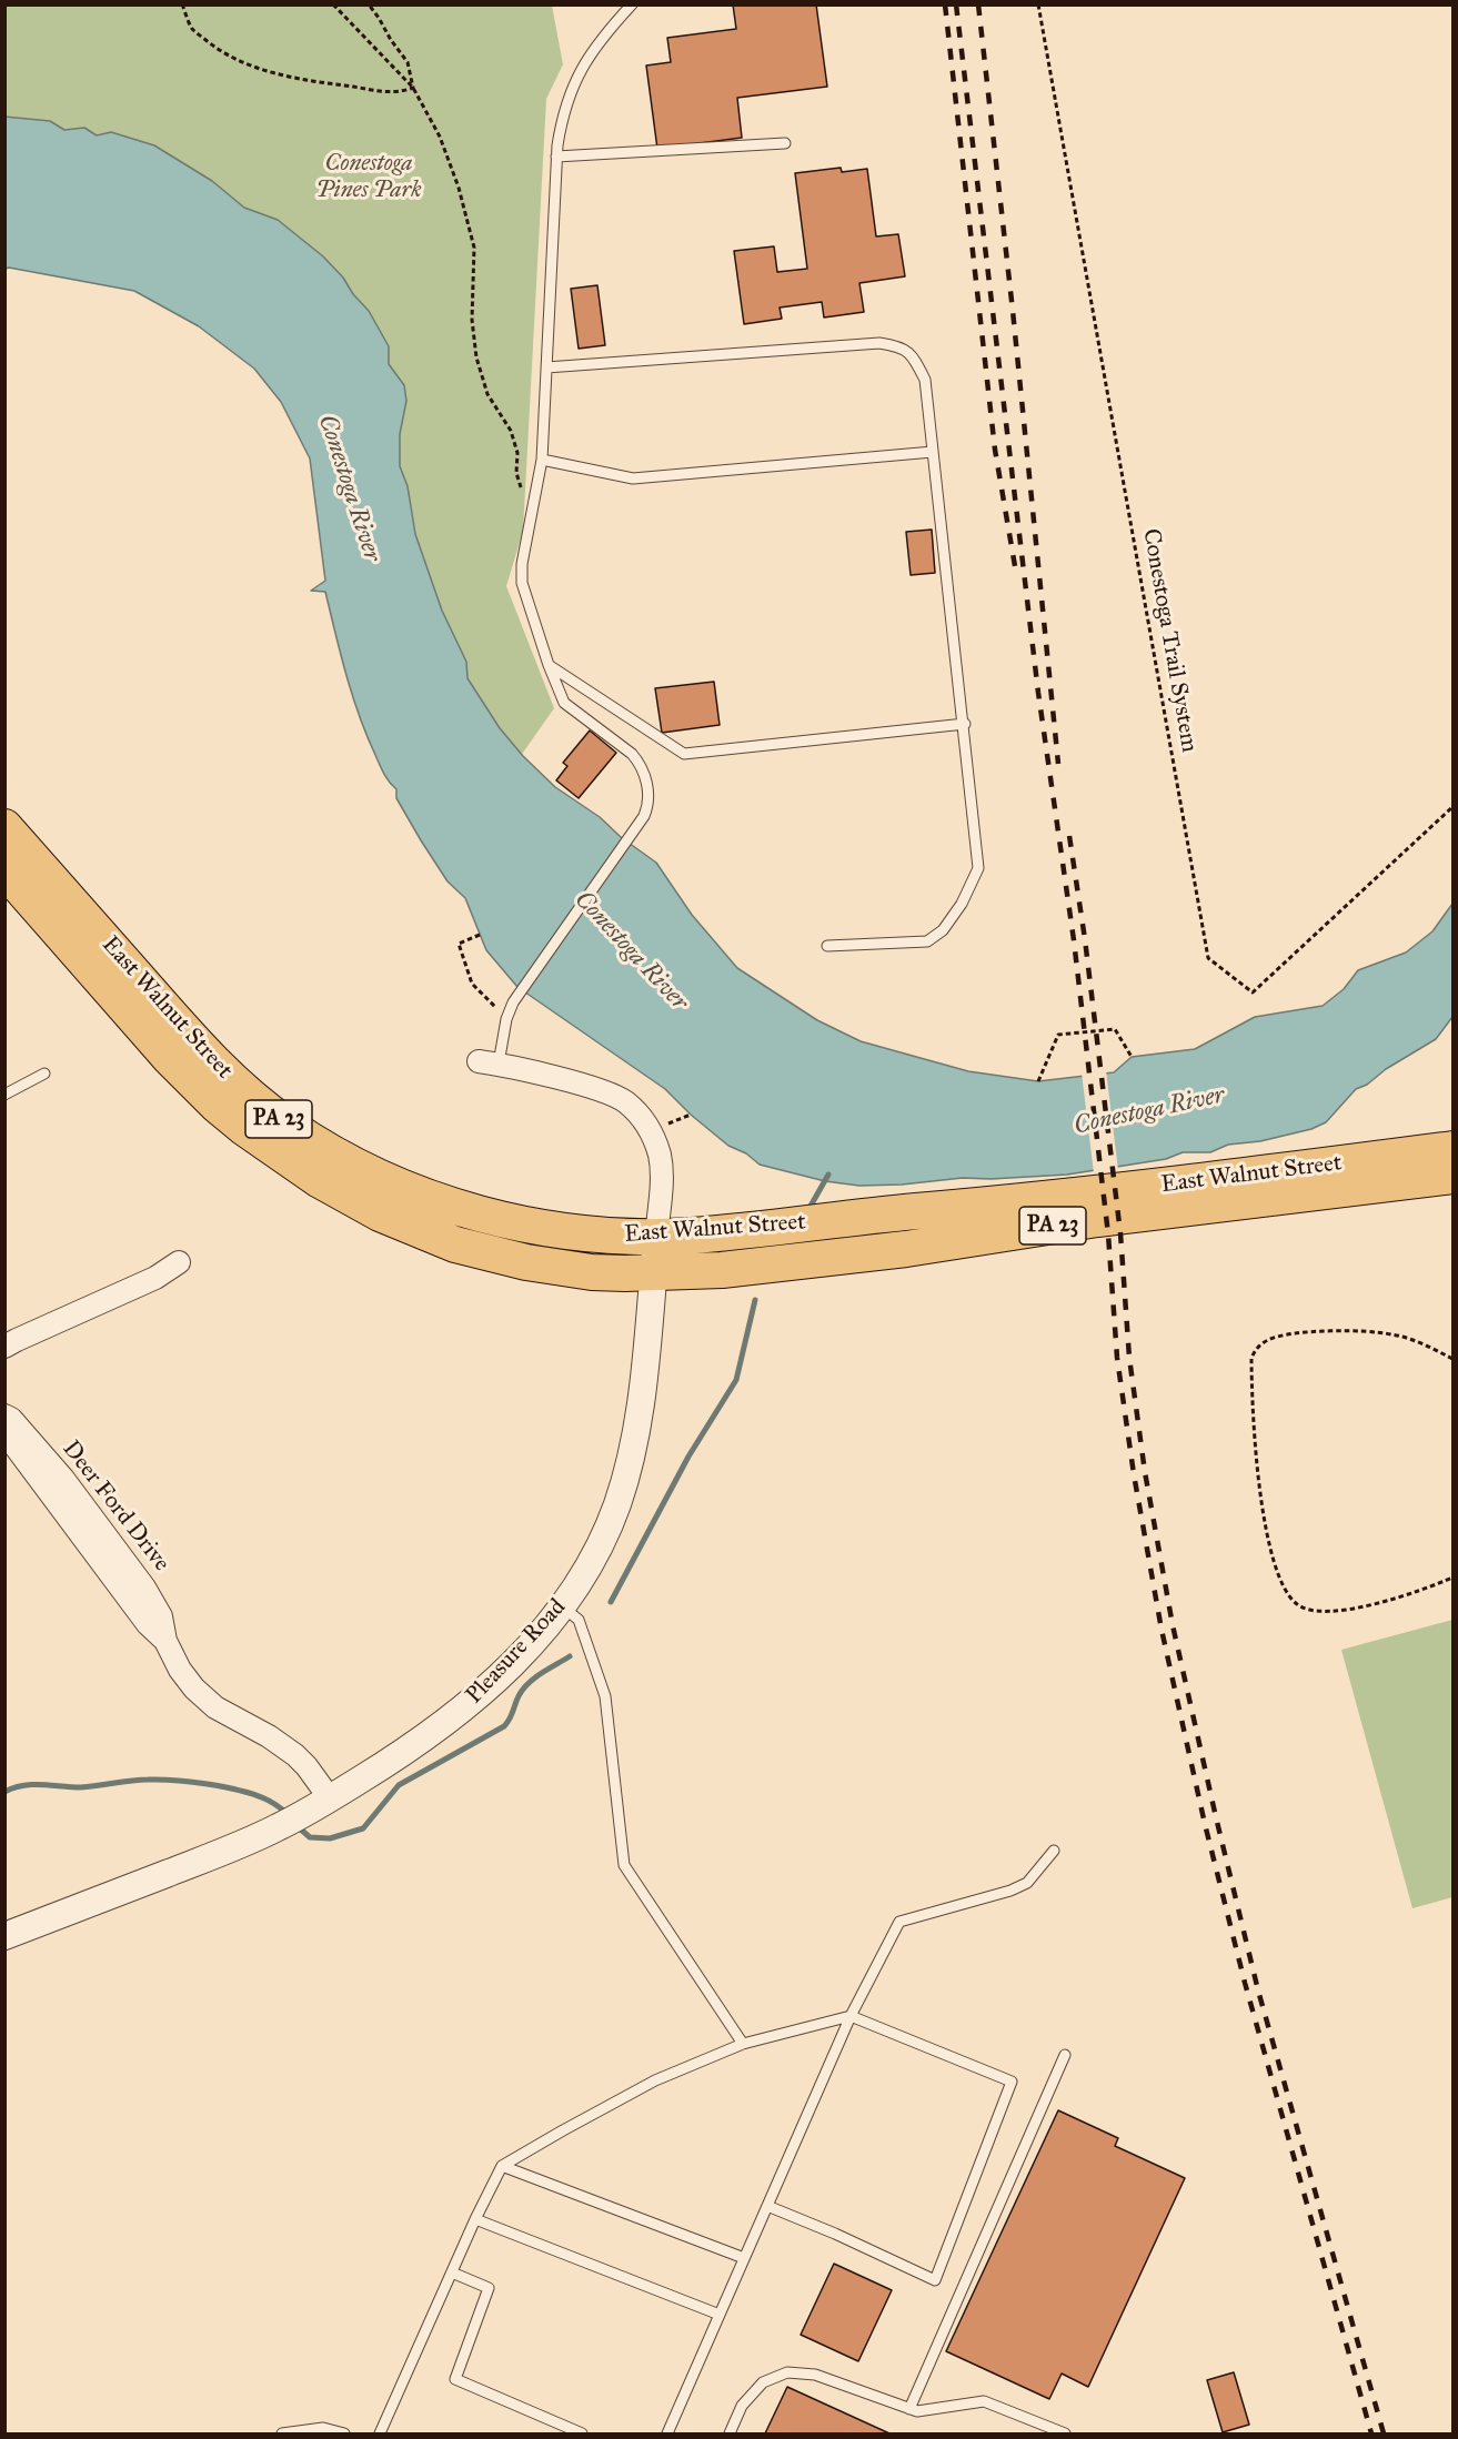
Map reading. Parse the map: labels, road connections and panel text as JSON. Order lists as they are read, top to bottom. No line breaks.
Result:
{"streets":{"main road":["East Walnut Street","PA 23"],"street":["Deer Ford Drive","Pleasure Road"],"path":["Conestoga Trail System"]},"crossings":[["East Walnut Street","Pleasure Road"],["Deer Ford Drive","Pleasure Road"]],"water":["Conestoga River"],"parks":["Conestoga Pines Park"]}
